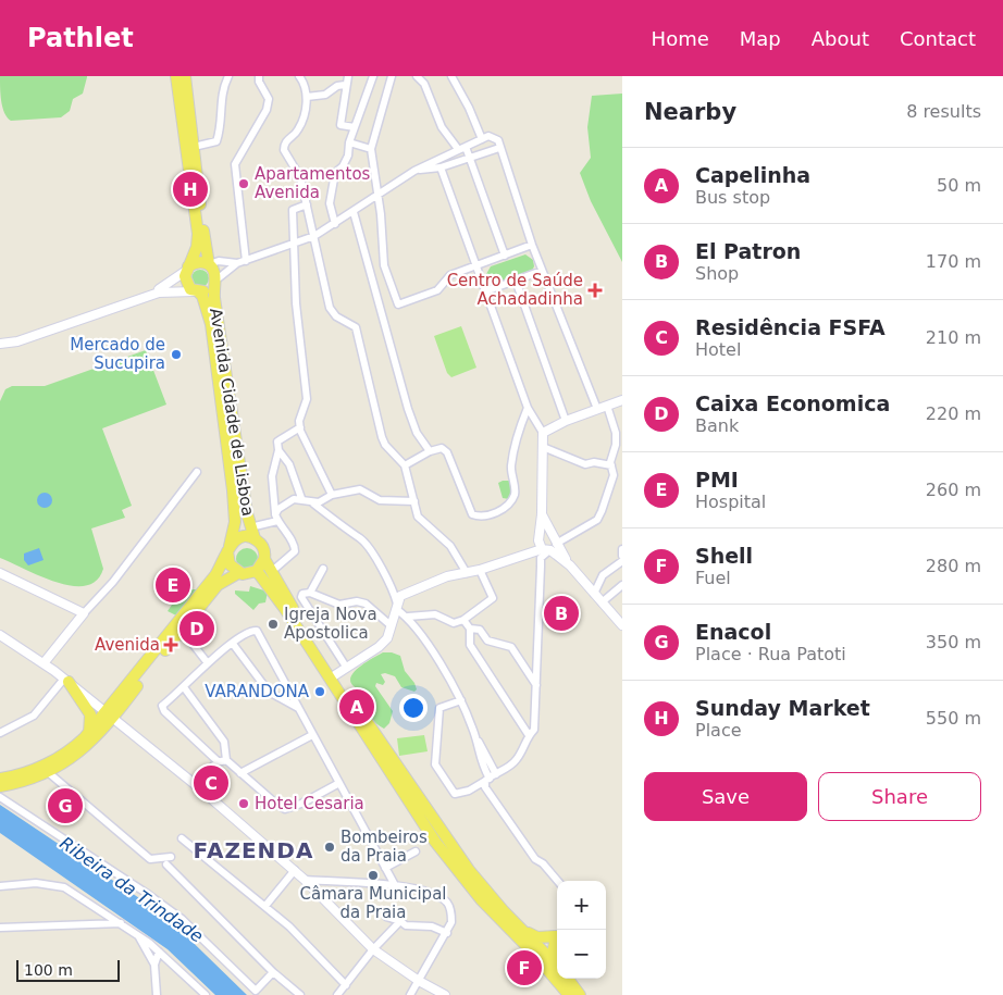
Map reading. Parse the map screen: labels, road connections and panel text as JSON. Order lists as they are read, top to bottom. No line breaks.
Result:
{"streets":{"main road":["Avenida Cidade de Lisboa"]},"districts":["FAZENDA"],"water":["Ribeira da Trindade"],"places":{"other":["Apartamentos Avenida","Mercado de Sucupira","Igreja Nova Apostolica","VARANDONA","Hotel Cesaria","Bombeiros da Praia","Câmara Municipal da Praia"],"health":["Centro de Saúde Achadadinha","Avenida"]},"scale_bar":"100 m","page":{"header":"Pathlet","nav":["Home","Map","About","Contact"],"heading":["Nearby","8 results"],"list":[{"mark":"A","name":"Capelinha","note":"Bus stop","value":"50 m"},{"mark":"B","name":"El Patron","note":"Shop","value":"170 m"},{"mark":"C","name":"Residência FSFA","note":"Hotel","value":"210 m"},{"mark":"D","name":"Caixa Economica","note":"Bank","value":"220 m"},{"mark":"E","name":"PMI","note":"Hospital","value":"260 m"},{"mark":"F","name":"Shell","note":"Fuel","value":"280 m"},{"mark":"G","name":"Enacol","note":"Place · Rua Patoti","value":"350 m"},{"mark":"H","name":"Sunday Market","note":"Place","value":"550 m"}],"pins":["H","E","B","D","A","C","G","F"],"buttons":["Save","Share"],"map_buttons":["+","−"],"scale":"100 m"}}
